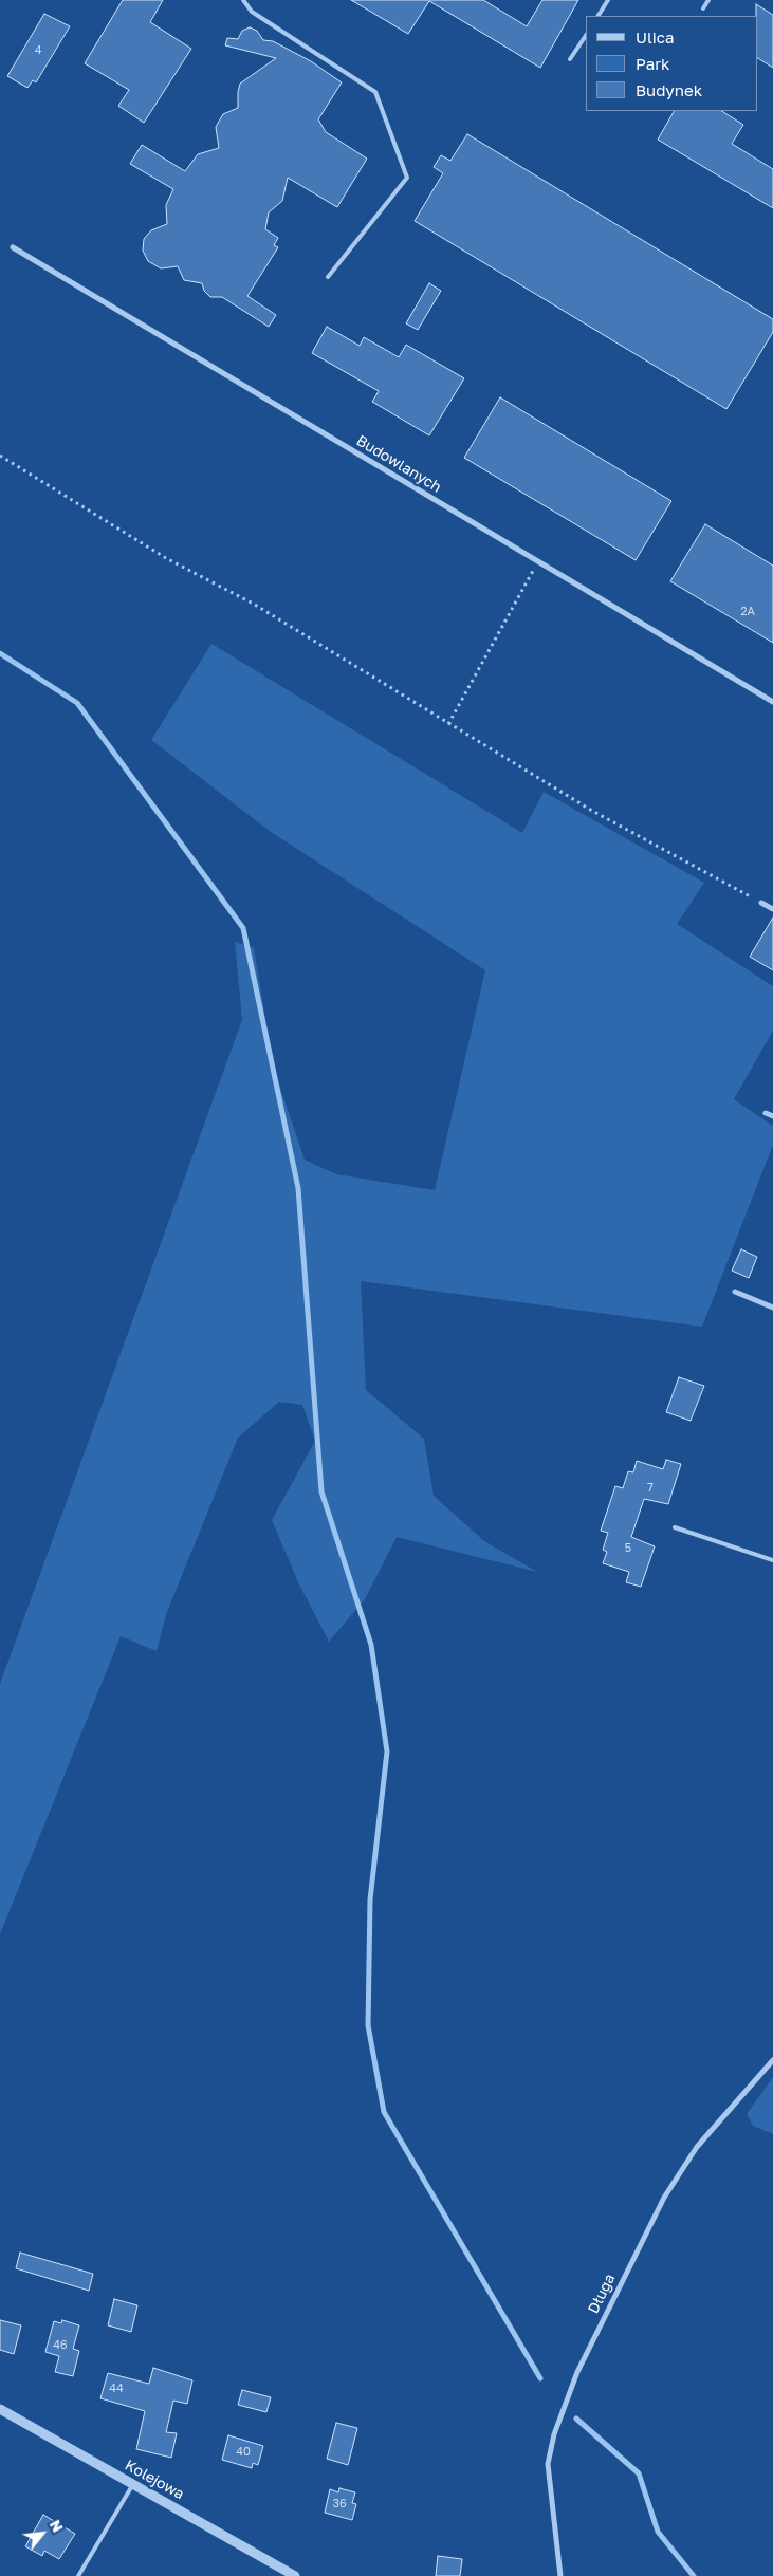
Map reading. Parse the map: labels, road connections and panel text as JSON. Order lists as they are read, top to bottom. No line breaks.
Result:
{"streets":{"street":["Budowlanych","Długa","Kolejowa"]},"house_numbers":["4","2A","7","5","46","44","40","36"],"legend":["Ulica","Park","Budynek"],"north":"top right"}
